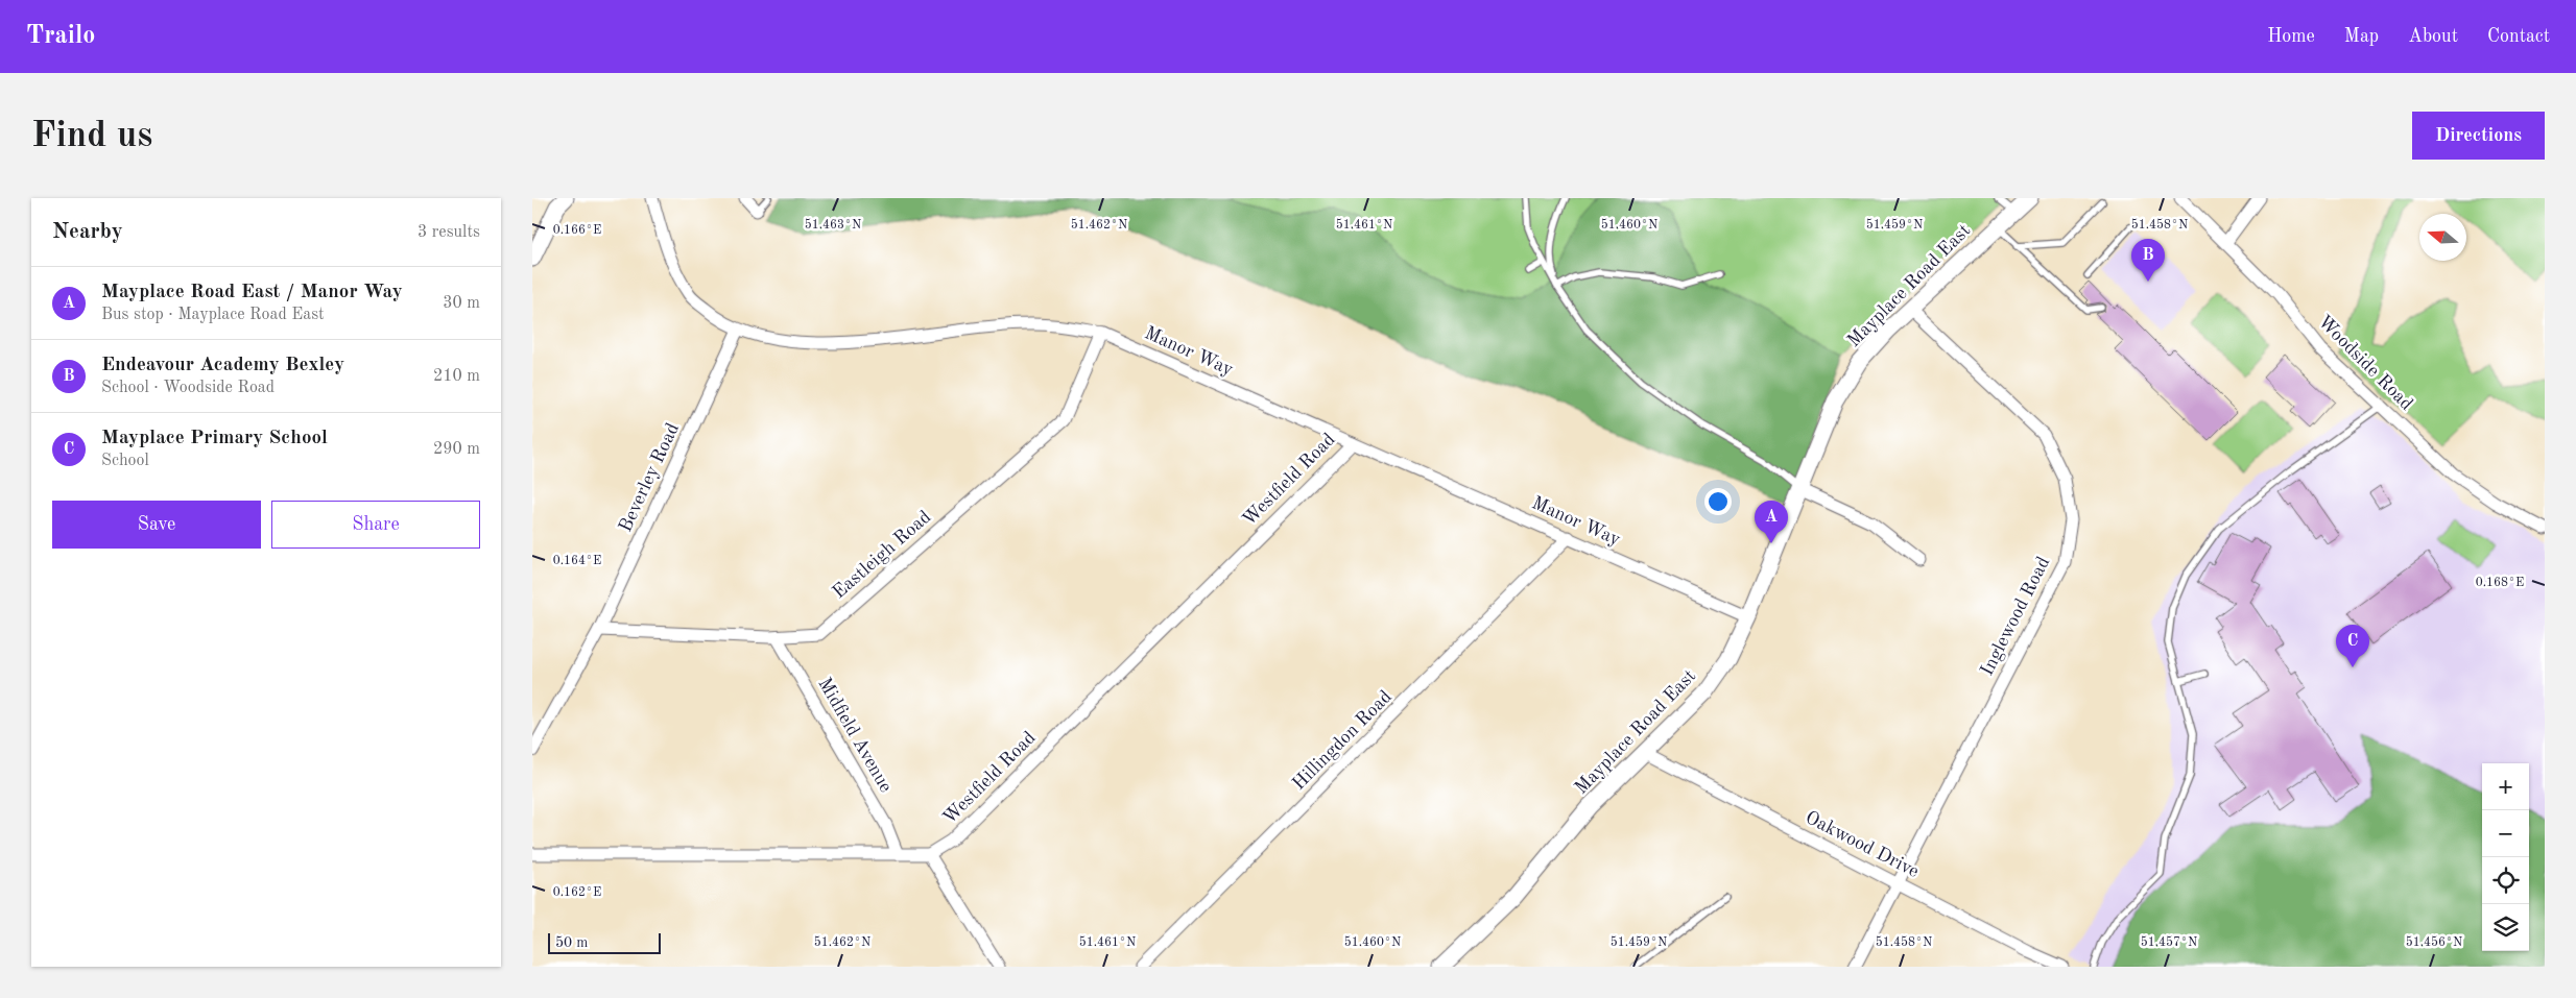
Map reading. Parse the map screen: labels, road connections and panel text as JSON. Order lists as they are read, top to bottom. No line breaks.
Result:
{"streets":{"street":["Mayplace Road East","Manor Way","Woodside Road","Beverley Road","Westfield Road","Eastleigh Road","Inglewood Road","Midfield Avenue","Hillingdon Road","Oakwood Drive"]},"crossings":[["Mayplace Road East","Manor Way"],["Mayplace Road East","Inglewood Road"],["Mayplace Road East","Oakwood Drive"],["Manor Way","Beverley Road"],["Manor Way","Westfield Road"],["Manor Way","Eastleigh Road"],["Manor Way","Hillingdon Road"],["Beverley Road","Eastleigh Road"],["Eastleigh Road","Midfield Avenue"],["Inglewood Road","Oakwood Drive"]],"scale_bar":"50 m","north":"left","page":{"header":"Trailo","nav":["Home","Map","About","Contact"],"buttons":["Directions",["Save","Share"]],"title":"Find us","heading":["Nearby","3 results"],"pins":["B","A","C"],"list":[{"mark":"A","name":"Mayplace Road East / Manor Way","note":"Bus stop · Mayplace Road East","value":"30 m"},{"mark":"B","name":"Endeavour Academy Bexley","note":"School · Woodside Road","value":"210 m"},{"mark":"C","name":"Mayplace Primary School","note":"School","value":"290 m"}],"map_buttons":["+","−"],"scale":"50 m"},"coordinates":["51.463°N","51.462°N","51.461°N","51.460°N","51.459°N","51.458°N","0.166°E","0.164°E","0.168°E","0.162°E","51.457°N","51.456°N"]}
